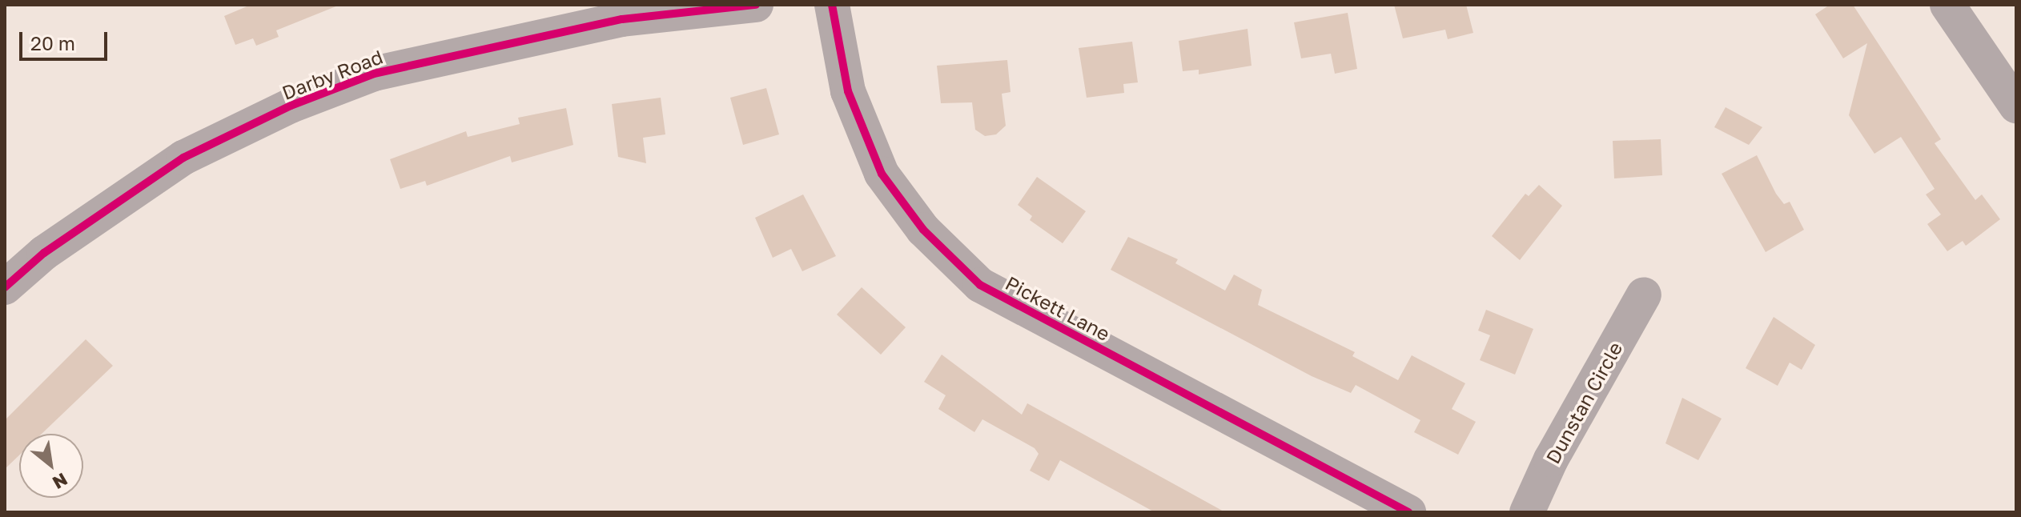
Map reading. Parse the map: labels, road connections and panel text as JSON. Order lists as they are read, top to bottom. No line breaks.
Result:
{"streets":{"street":["Darby Road","Pickett Lane","Dunstan Circle"]},"scale_bar":"20 m","north":"bottom right"}
